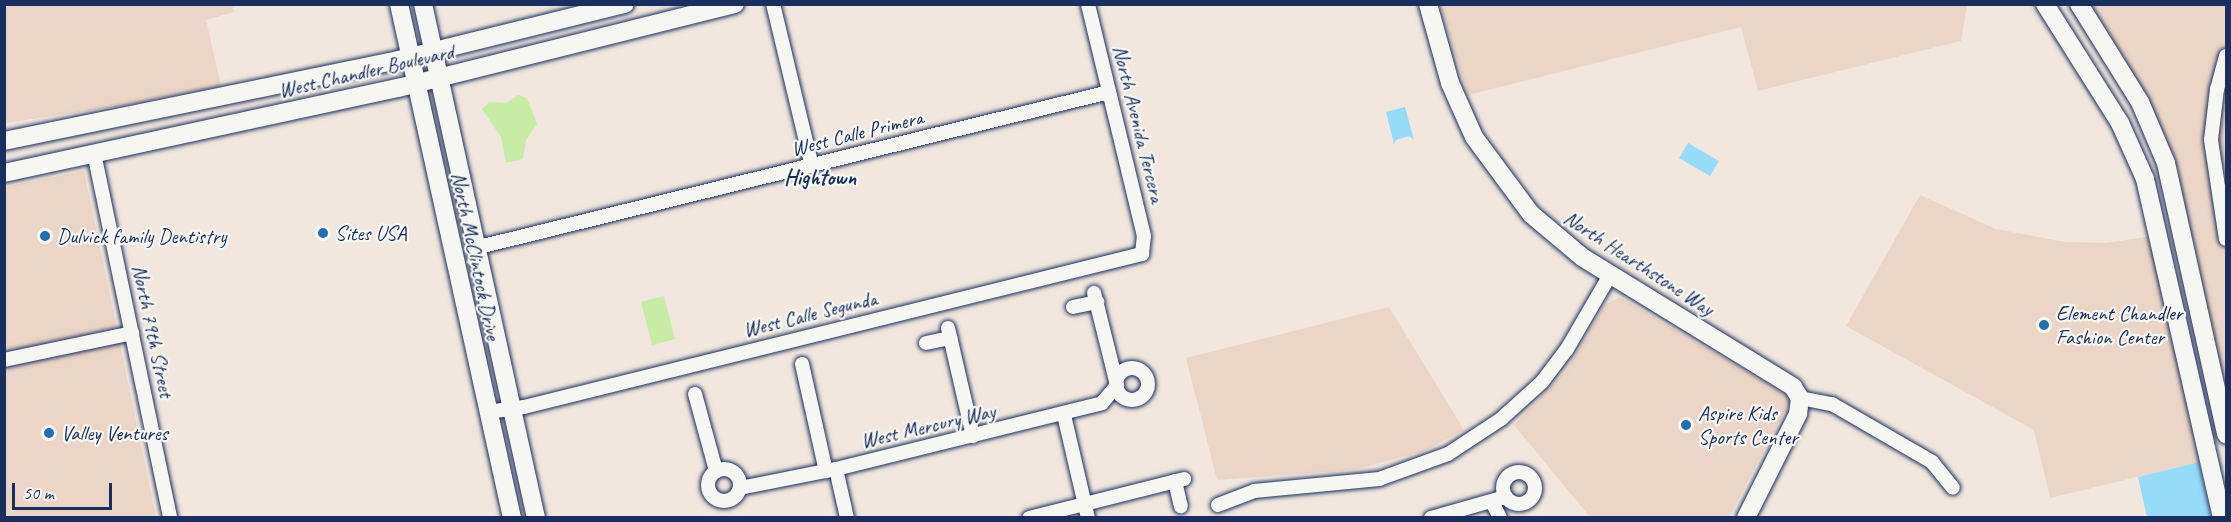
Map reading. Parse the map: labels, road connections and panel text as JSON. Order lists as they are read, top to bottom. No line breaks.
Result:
{"streets":{"main road":["West Chandler Boulevard","North McClintock Drive","North Hearthstone Way"],"street":["North Avenida Tercera","West Calle Primera","West Calle Segunda","North 79th Street","West Mercury Way"]},"crossings":[["West Chandler Boulevard","North McClintock Drive"],["West Chandler Boulevard","North 79th Street"],["North Avenida Tercera","West Calle Primera"],["North Avenida Tercera","West Calle Segunda"],["West Calle Primera","North McClintock Drive"],["North McClintock Drive","West Calle Segunda"]],"districts":["Hightown"],"places":["Sites USA","Dulvick family Dentistry","Element Chandler Fashion Center","Aspire Kids Sports Center","Valley Ventures"],"scale_bar":"50 m"}
